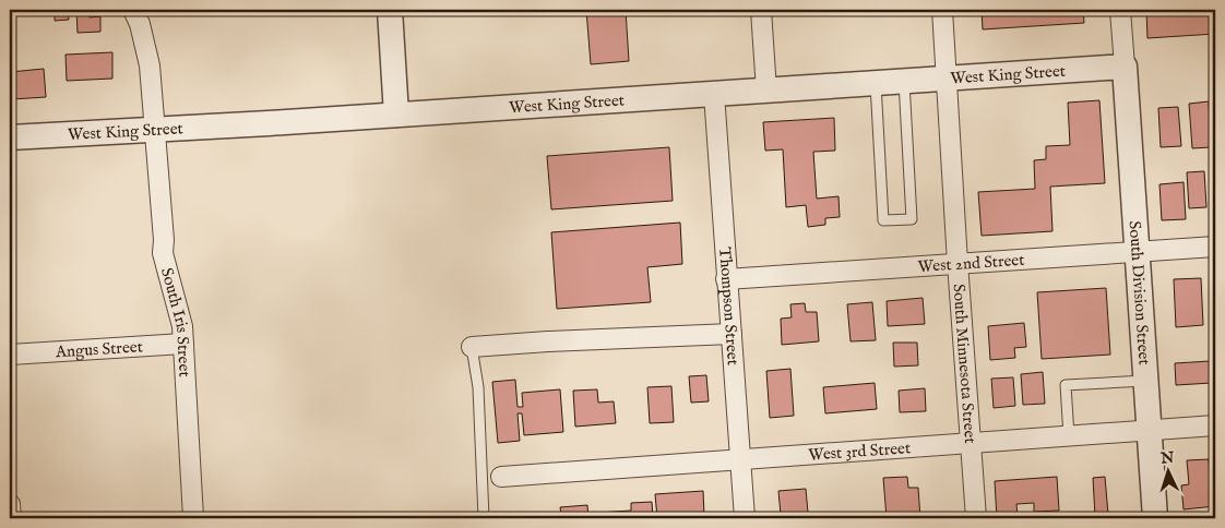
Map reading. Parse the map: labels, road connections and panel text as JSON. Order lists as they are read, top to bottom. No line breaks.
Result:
{"streets":{"street":["West King Street","West 2nd Street","South Division Street","Thompson Street","South Iris Street","Angus Street","South Minnesota Street","West 3rd Street"]},"crossings":[["West King Street","South Division Street"],["West King Street","Thompson Street"],["West King Street","South Iris Street"],["West King Street","South Minnesota Street"],["West 2nd Street","South Division Street"],["West 2nd Street","Thompson Street"],["West 2nd Street","South Minnesota Street"],["South Division Street","West 3rd Street"],["Thompson Street","West 3rd Street"],["South Iris Street","Angus Street"],["South Minnesota Street","West 3rd Street"]],"north":"top"}
